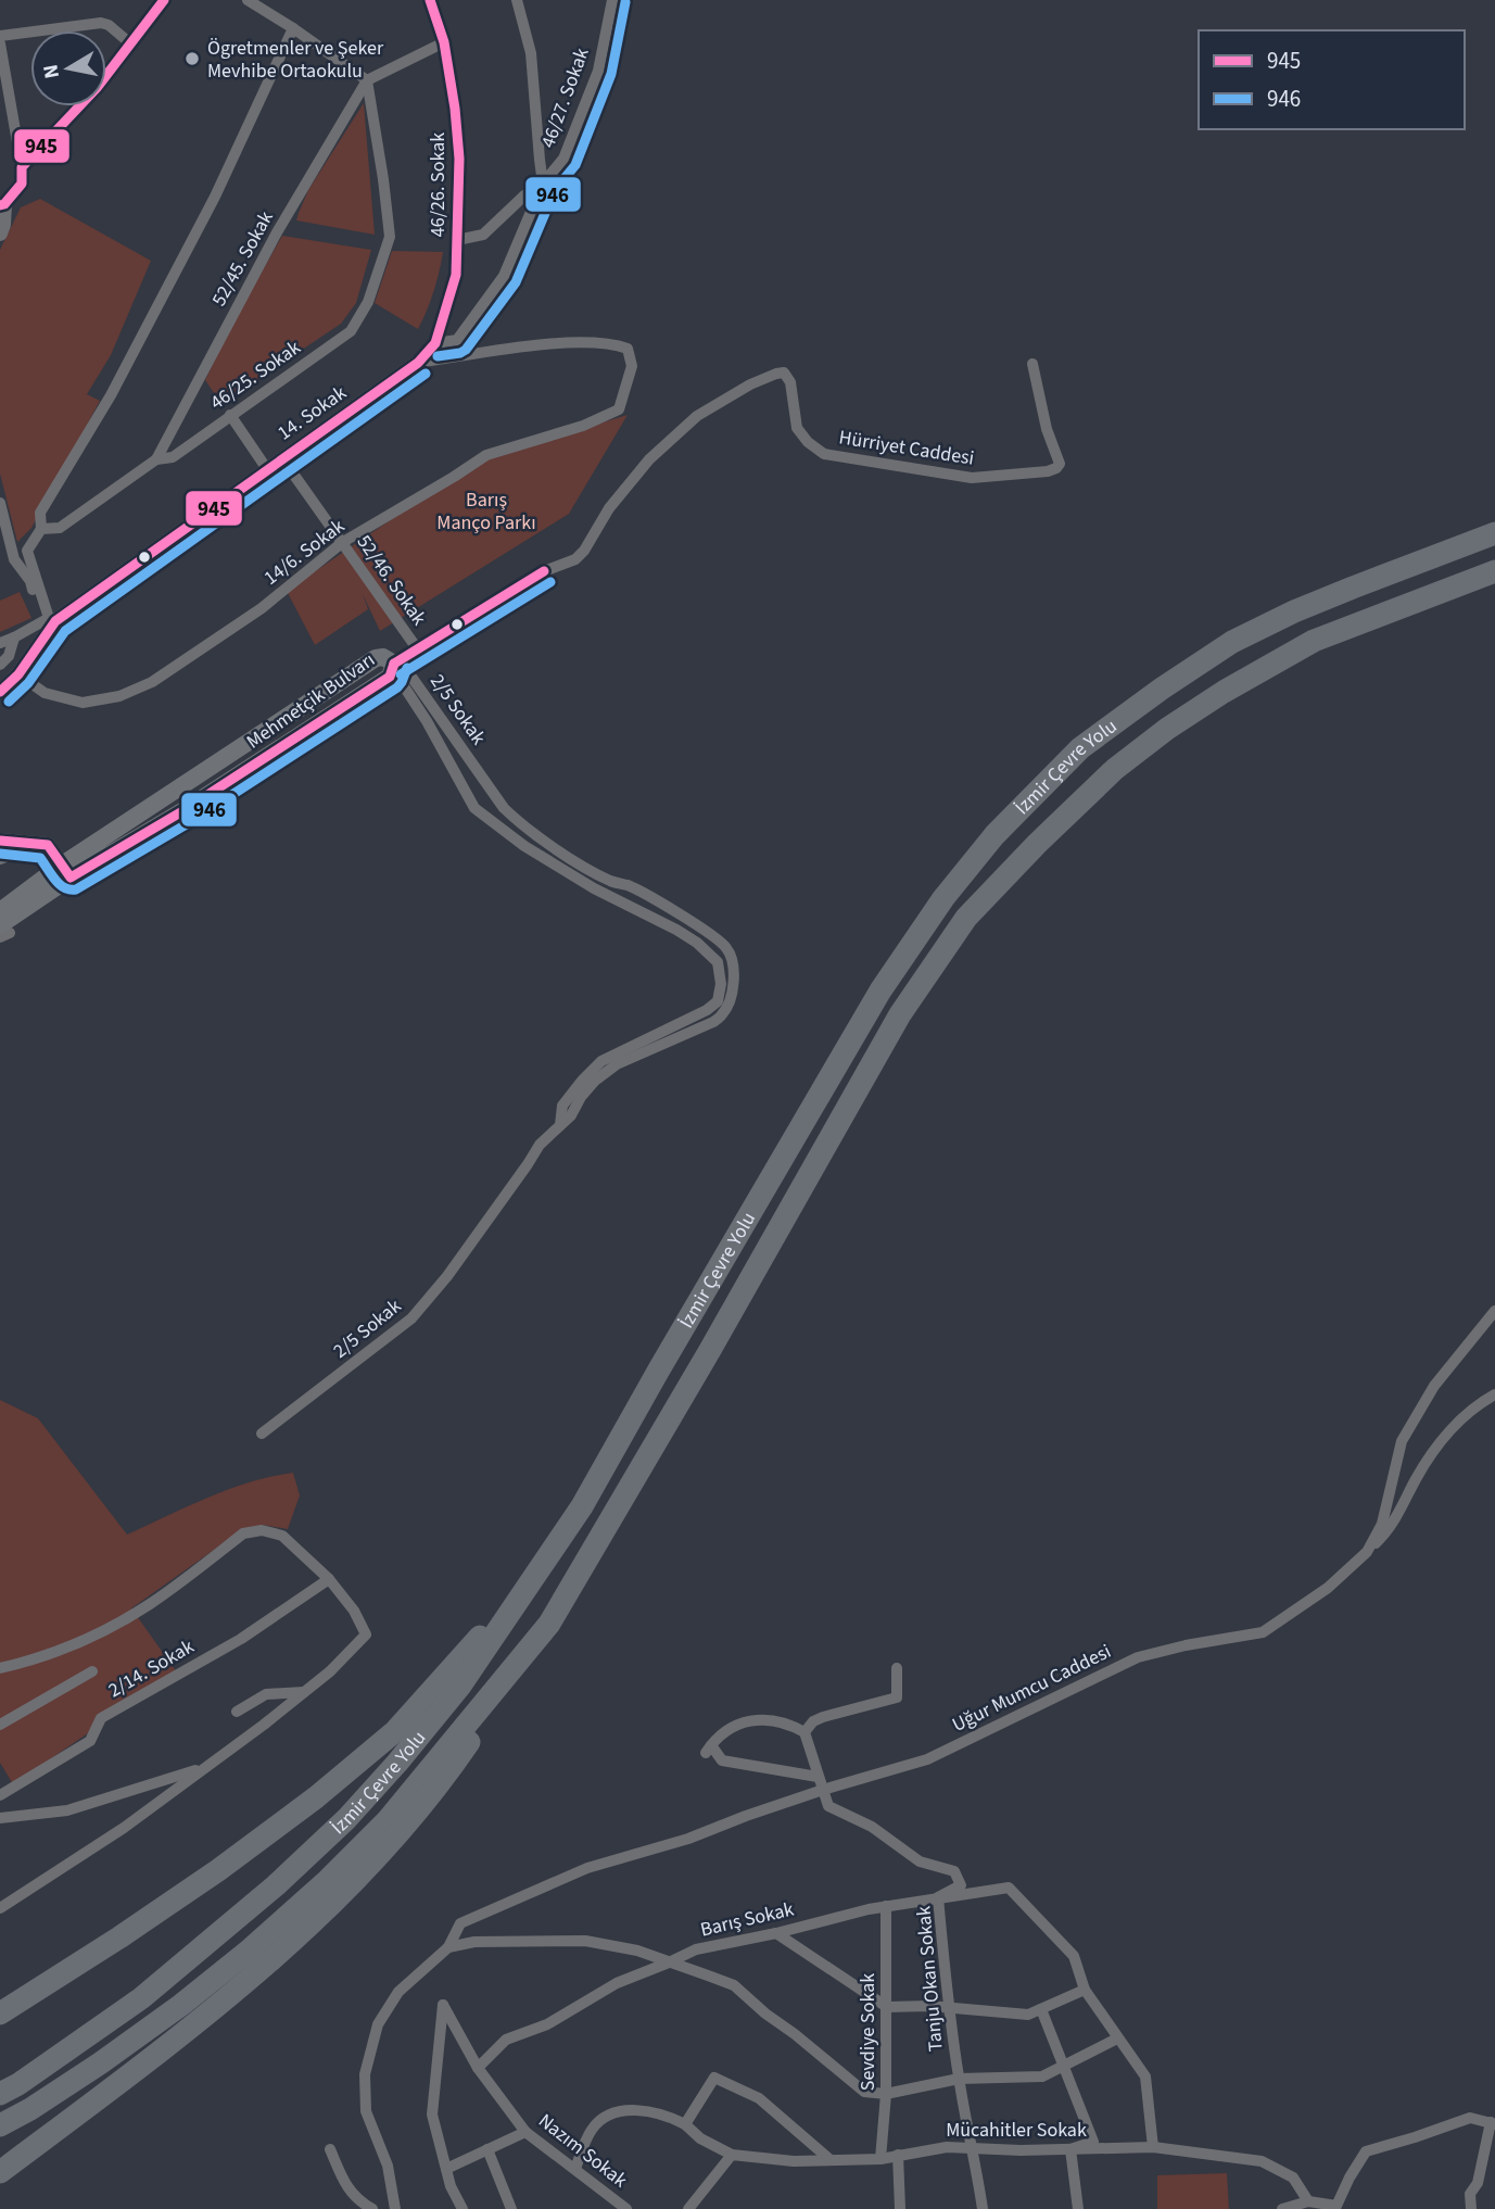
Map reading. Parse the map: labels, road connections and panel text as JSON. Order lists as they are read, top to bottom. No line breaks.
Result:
{"streets":{"highway":["İzmir Çevre Yolu"],"main road":["Mehmetçik Bulvarı"],"street":["46/27. Sokak","46/26. Sokak","52/45. Sokak","46/25. Sokak","14. Sokak","Hürriyet Caddesi","14/6. Sokak","52/46. Sokak","2/5 Sokak","2/14. Sokak","Uğur Mumcu Caddesi","Barış Sokak","Tanju Okan Sokak","Sevdiye Sokak","Mücahitler Sokak","Nazım Sokak"]},"crossings":[["46/27. Sokak","46/26. Sokak"],["46/26. Sokak","14. Sokak"],["52/45. Sokak","46/25. Sokak"],["14. Sokak","14/6. Sokak"],["14. Sokak","52/46. Sokak"],["Hürriyet Caddesi","52/46. Sokak"],["Hürriyet Caddesi","Mehmetçik Bulvarı"],["Hürriyet Caddesi","2/5 Sokak"],["14/6. Sokak","52/46. Sokak"],["Mehmetçik Bulvarı","2/5 Sokak"],["Uğur Mumcu Caddesi","Tanju Okan Sokak"],["Barış Sokak","Tanju Okan Sokak"],["Barış Sokak","Sevdiye Sokak"],["Barış Sokak","Nazım Sokak"],["Tanju Okan Sokak","Mücahitler Sokak"],["Sevdiye Sokak","Mücahitler Sokak"]],"parks":["Barış Manço Parkı"],"places":["Ögretmenler ve Şeker Mevhibe Ortaokulu"],"lines":["transit line 945","transit line 946"],"legend":["945","946"],"north":"left"}
